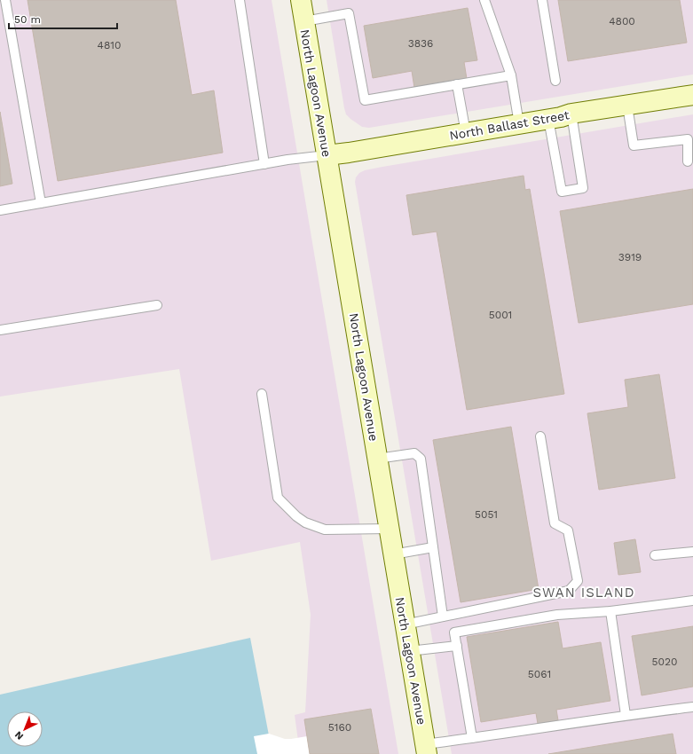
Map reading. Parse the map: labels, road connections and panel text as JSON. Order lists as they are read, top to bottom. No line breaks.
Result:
{"streets":{"street":["North Lagoon Avenue","North Ballast Street"]},"crossings":[["North Lagoon Avenue","North Ballast Street"]],"districts":["SWAN ISLAND"],"house_numbers":["4800","3836","4810","3919","5001","5051","5020","5061","5160"],"scale_bar":"50 m","north":"bottom left"}
